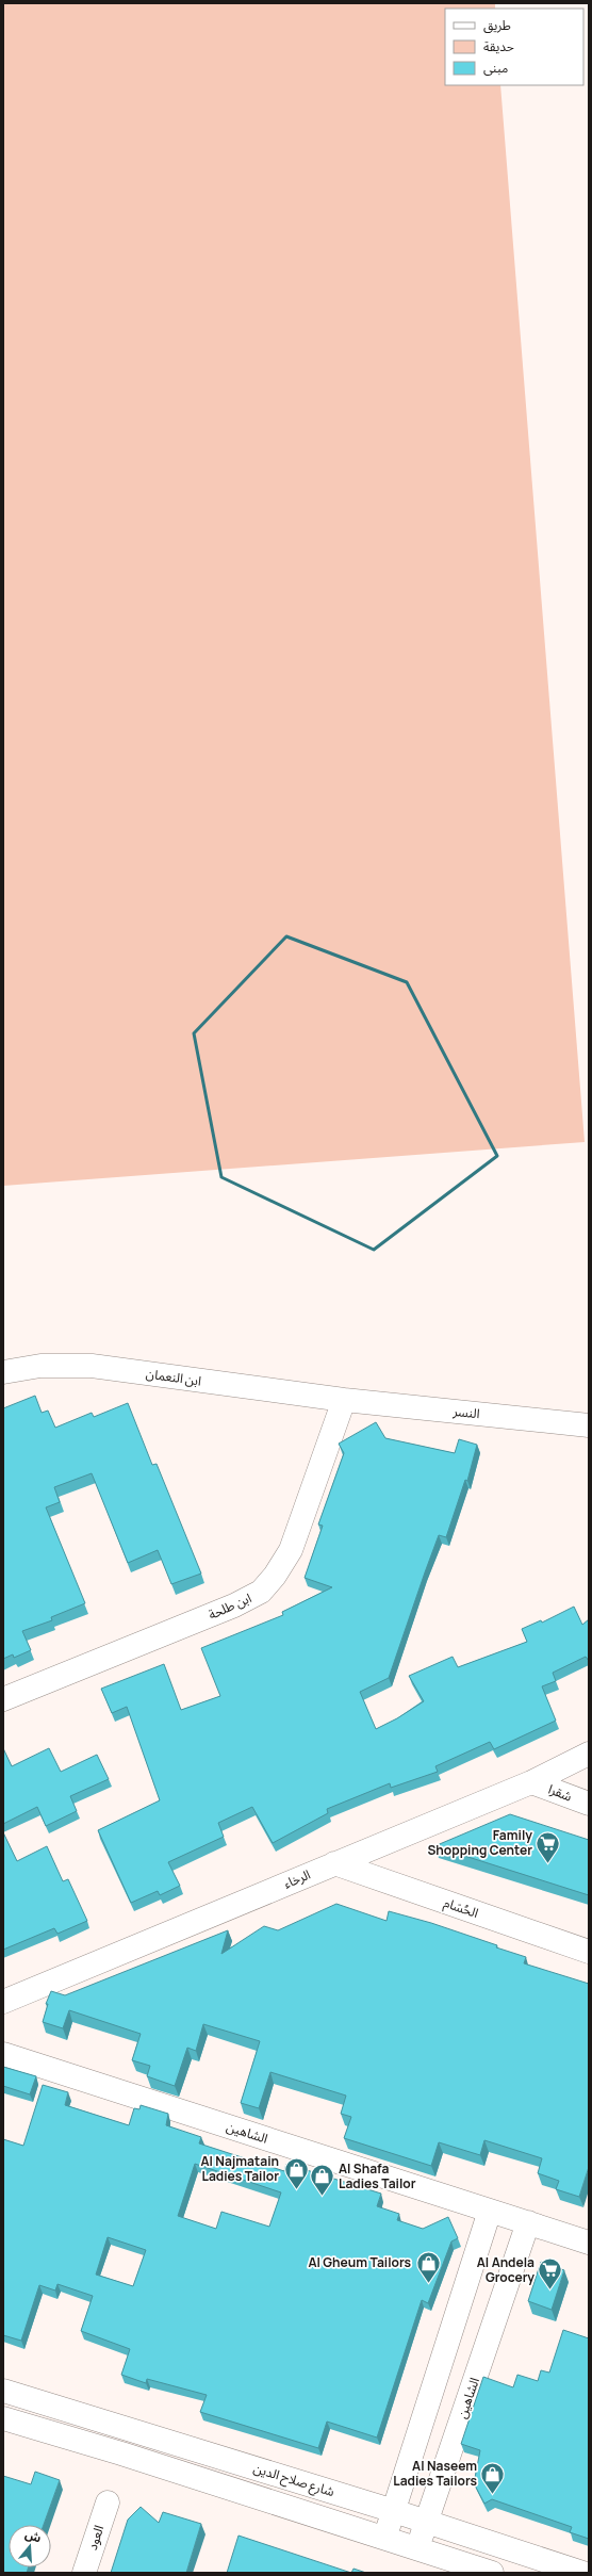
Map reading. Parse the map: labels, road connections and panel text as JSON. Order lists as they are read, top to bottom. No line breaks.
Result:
{"streets":{"street":["ابن النعمان","النسر","ابن طلحة","شقرا","الرخاء","الحُسَام","الشاهين","شارع صلاح الدين","العود"]},"crossings":[["ابن النعمان","النسر"],["ابن النعمان","ابن طلحة"],["النسر","ابن طلحة"],["شقرا","الرخاء"],["الرخاء","الحُسَام"],["الشاهين","شارع صلاح الدين"]],"places":{"supermarket":["Family Shopping Center","Al Andela Grocery"],"shop":["Al Najmatain Ladies Tailor","Al Shafa Ladies Tailor","Al Gheum Tailors","Al Naseem Ladies Tailors"]},"legend":["طريق","حديقة","مبنى"],"north":"top"}
